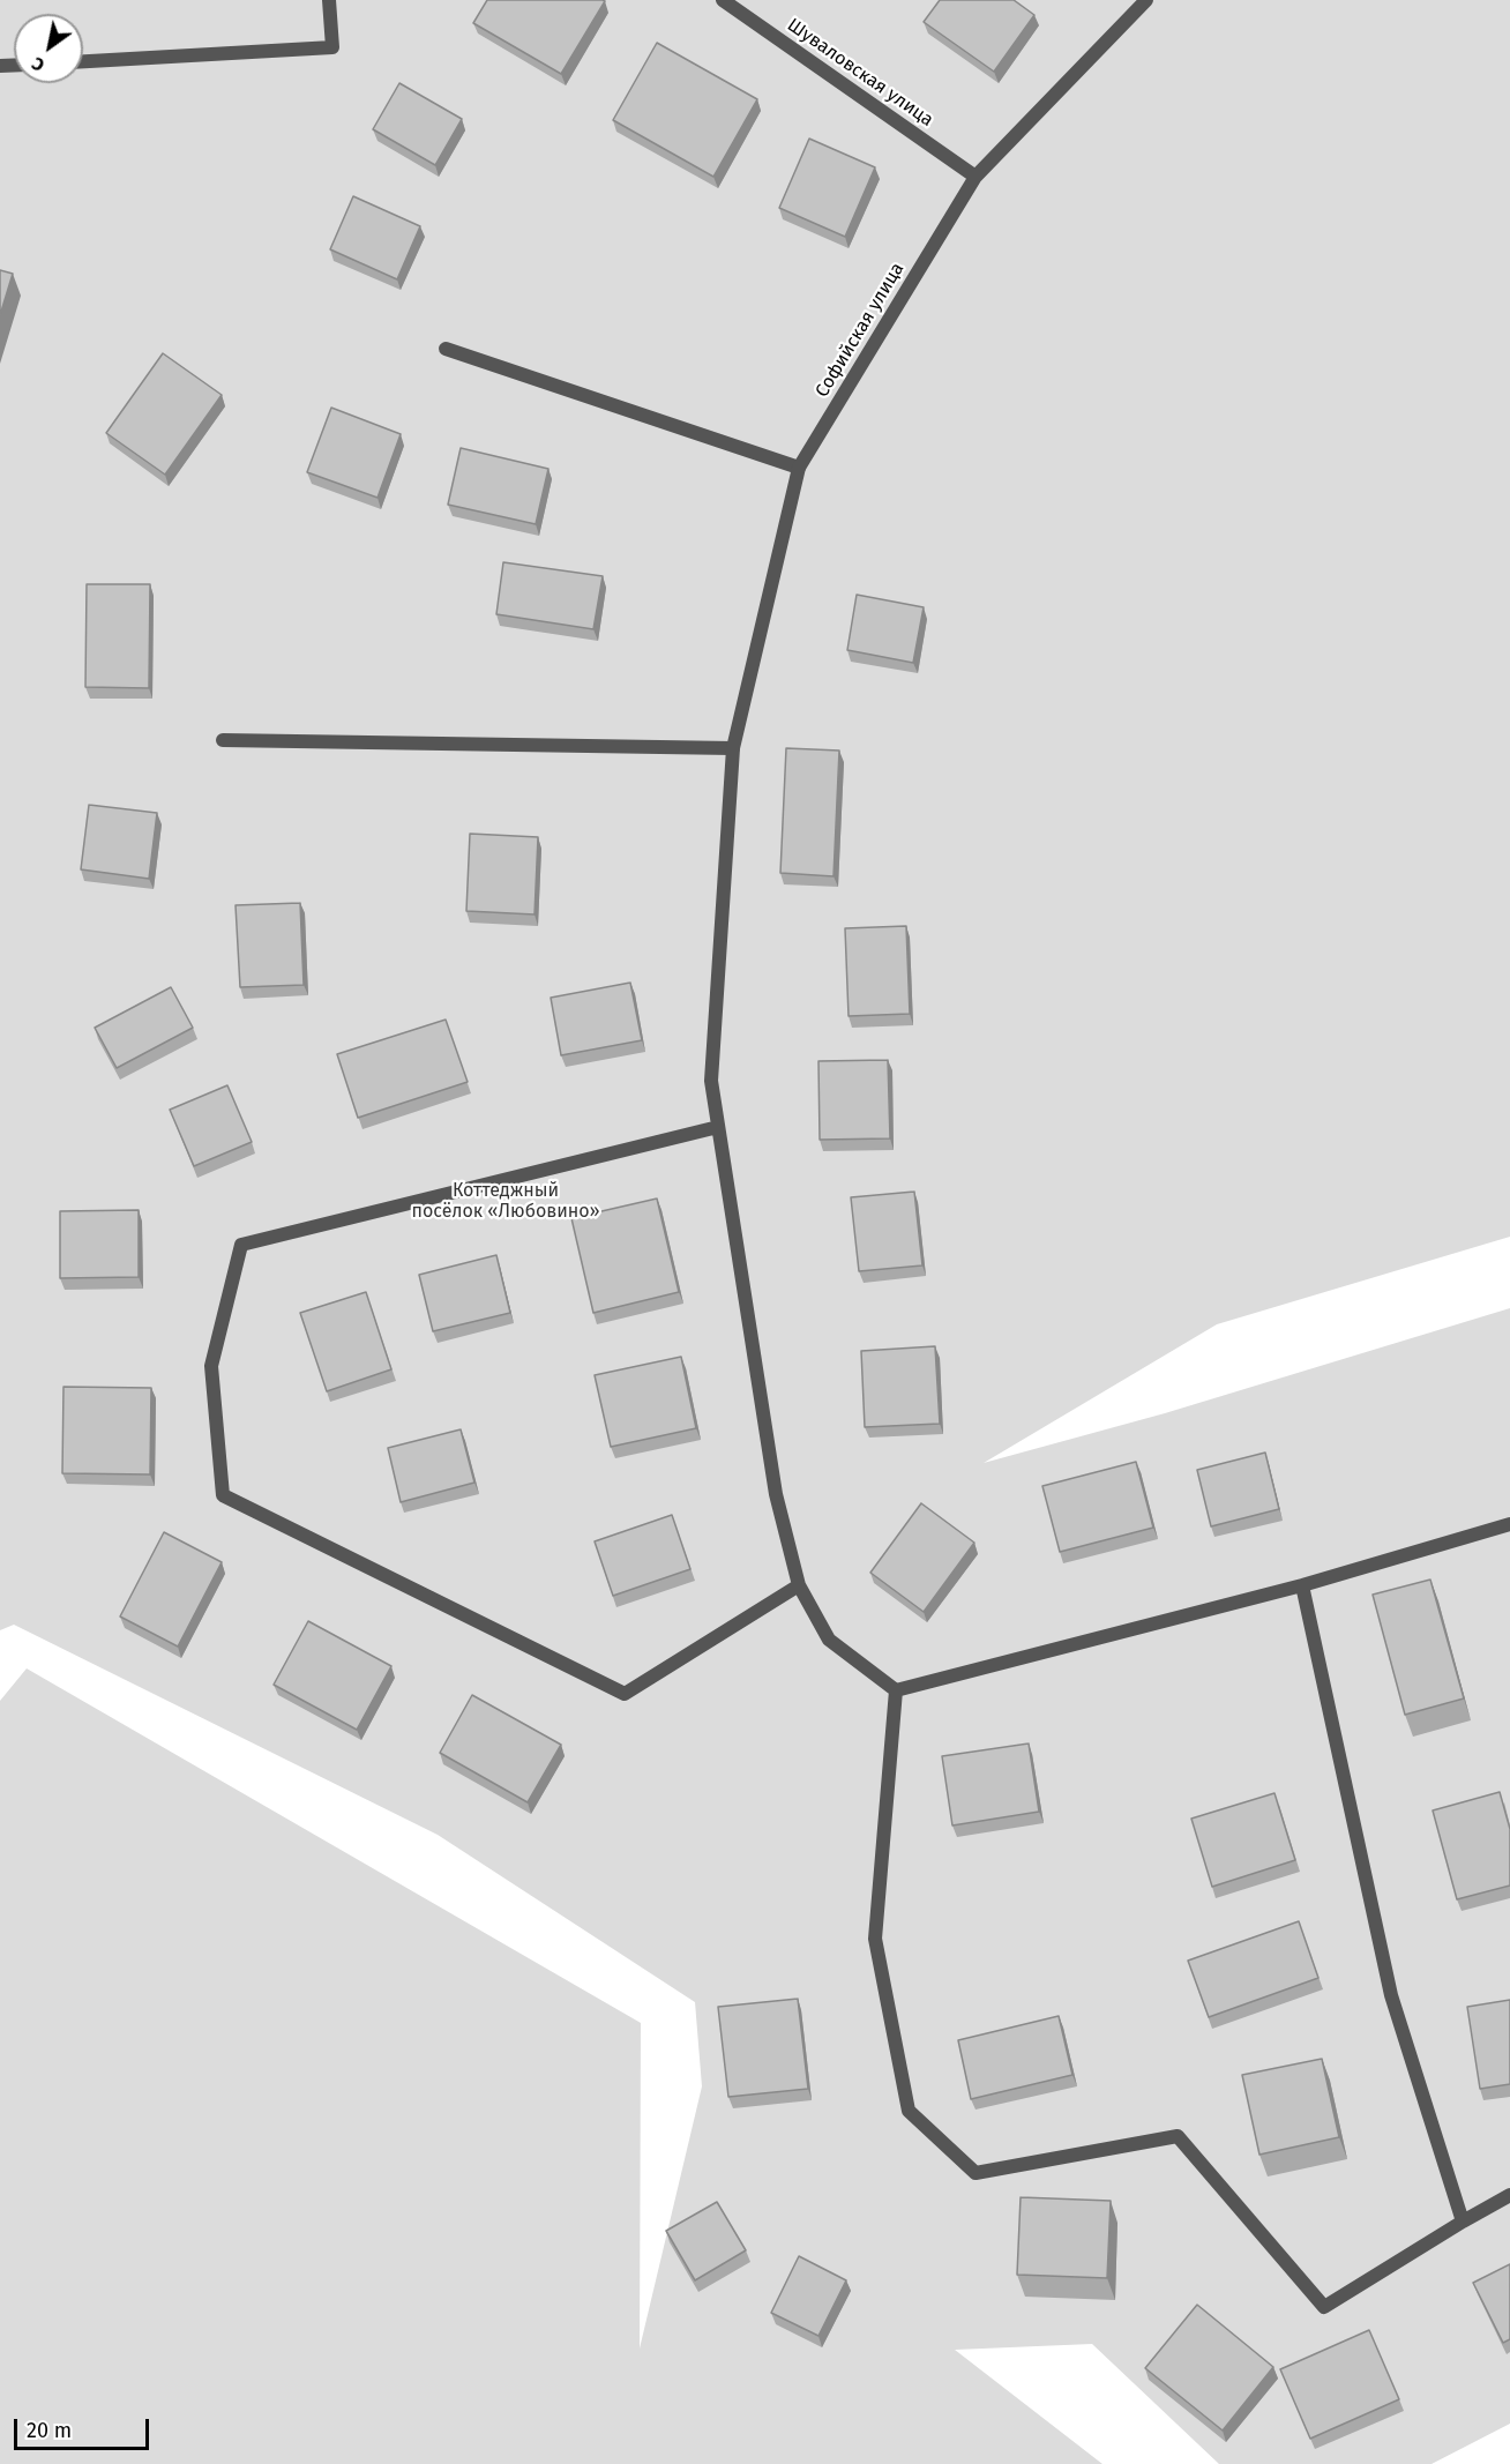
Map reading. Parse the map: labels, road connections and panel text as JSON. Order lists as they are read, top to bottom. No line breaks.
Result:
{"streets":{"street":["Шуваловская улица","Софийская улица"]},"crossings":[["Шуваловская улица","Софийская улица"]],"parks":["Коттеджный посёлок «Любовино»"],"scale_bar":"20 m","north":"bottom left"}
